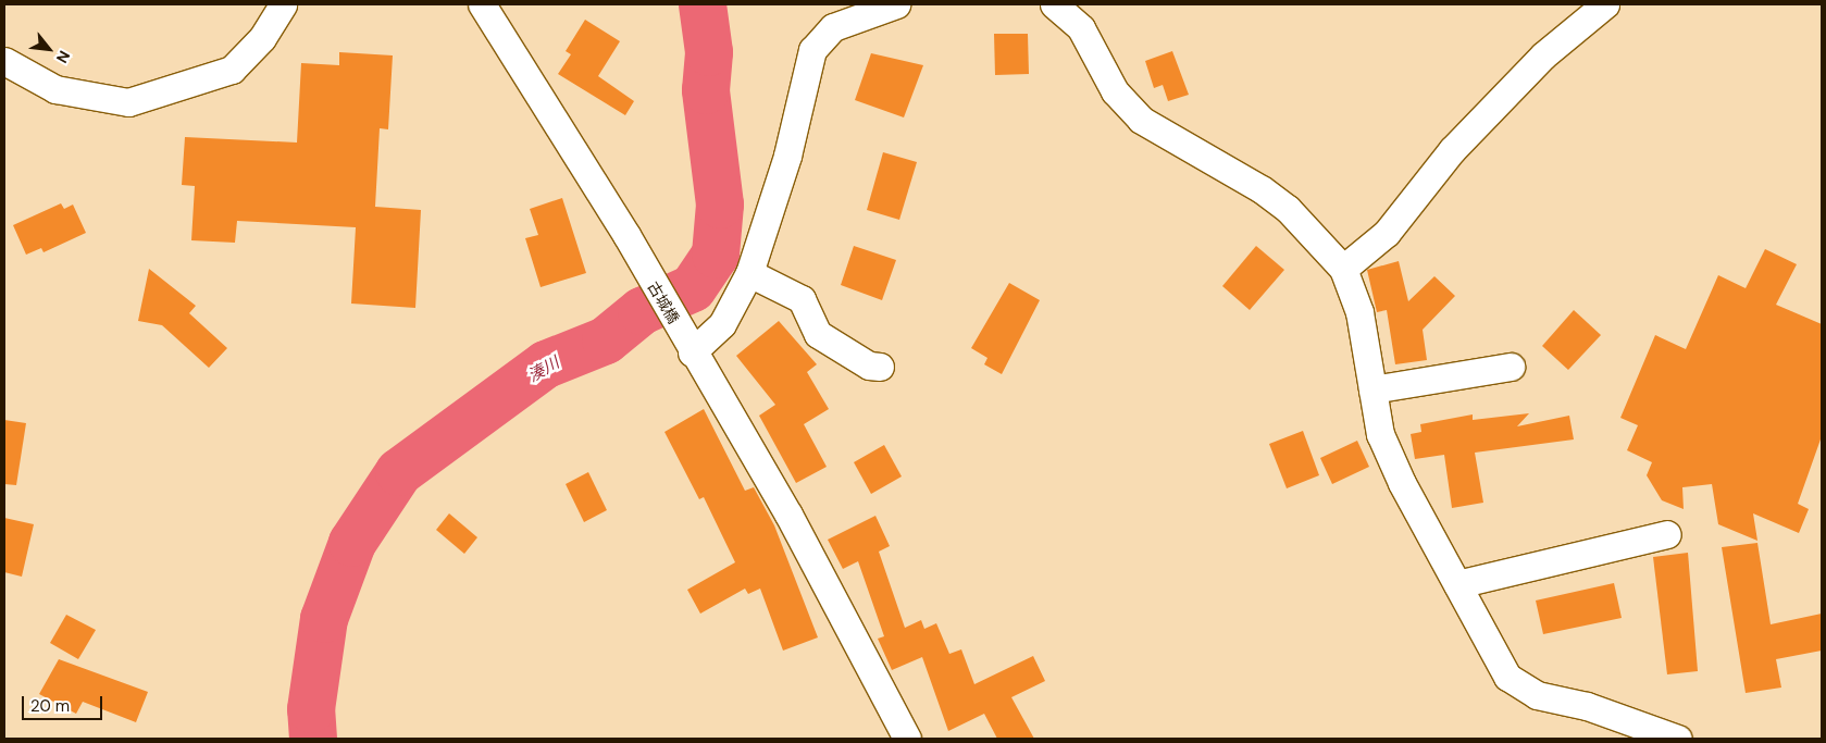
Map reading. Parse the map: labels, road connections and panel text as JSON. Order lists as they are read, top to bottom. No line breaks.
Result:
{"streets":{"street":["古城橋"]},"water":["湊川"],"scale_bar":"20 m","north":"bottom right"}
